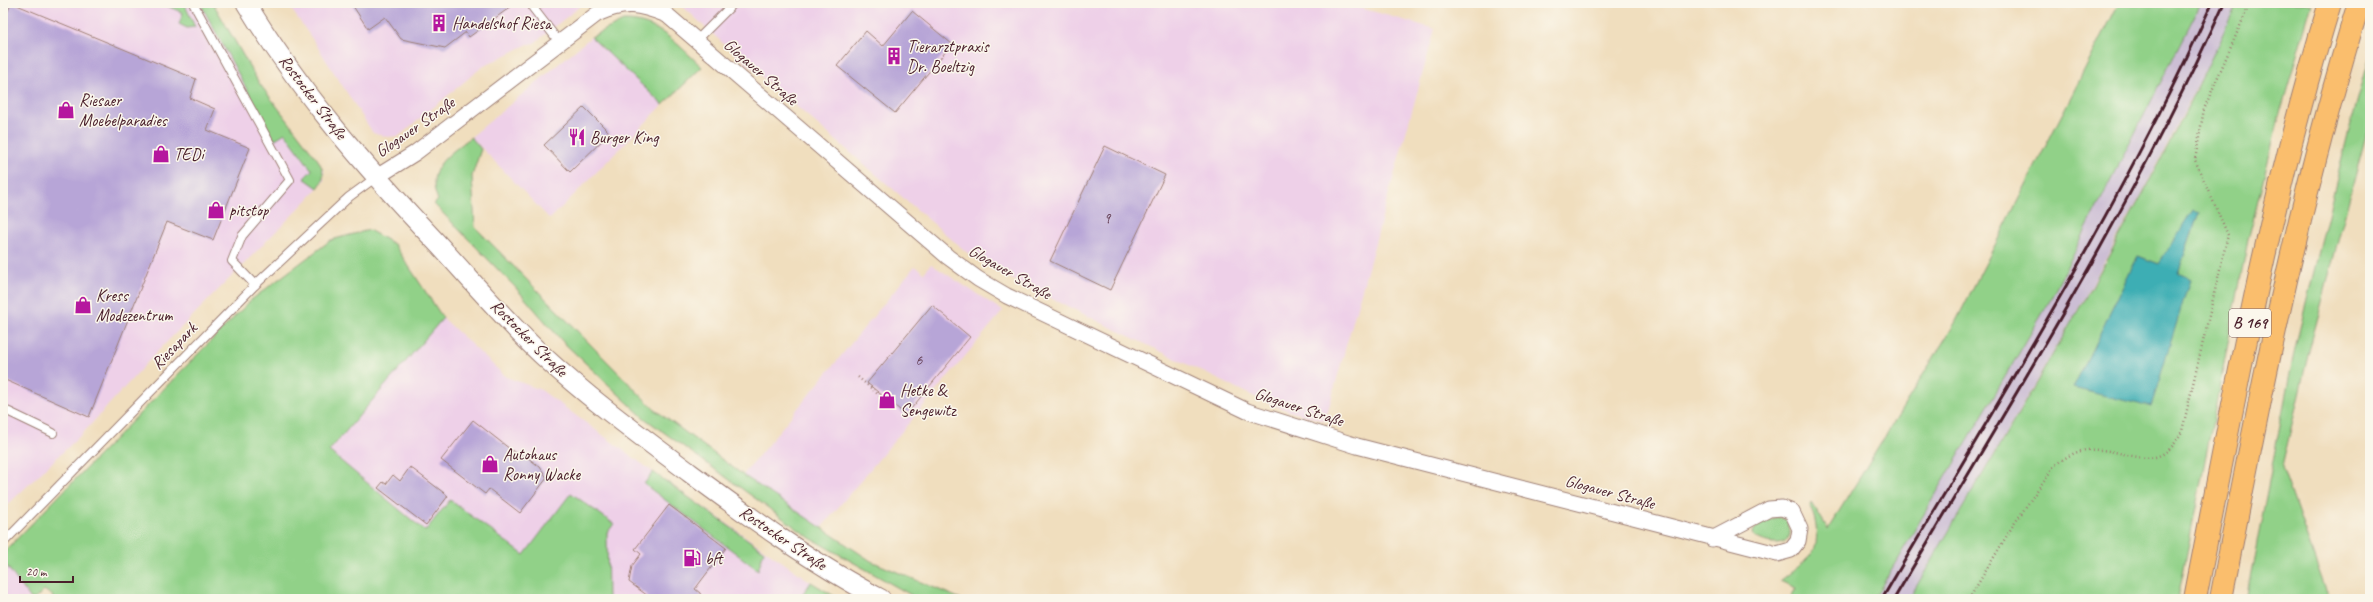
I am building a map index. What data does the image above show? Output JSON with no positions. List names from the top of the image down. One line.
{"streets":{"highway":["B 169"],"street":["Glogauer Straße","Rostocker Straße"],"lane":["Riesapark"]},"crossings":[["Glogauer Straße","Rostocker Straße"],["Glogauer Straße","Riesapark"],["Rostocker Straße","Riesapark"]],"places":{"building":["Handelshof Riesa","Tierarztpraxis Dr. Boeltzig"],"shop":["Riesaer Moebelparadies","TEDi","pitstop","Kress Modezentrum","Hetke & Sengewitz","Autohaus Ronny Wacke"],"restaurant":["Burger King"],"fuel station":["bft"]},"house_numbers":["9","6"],"scale_bar":"20 m"}
